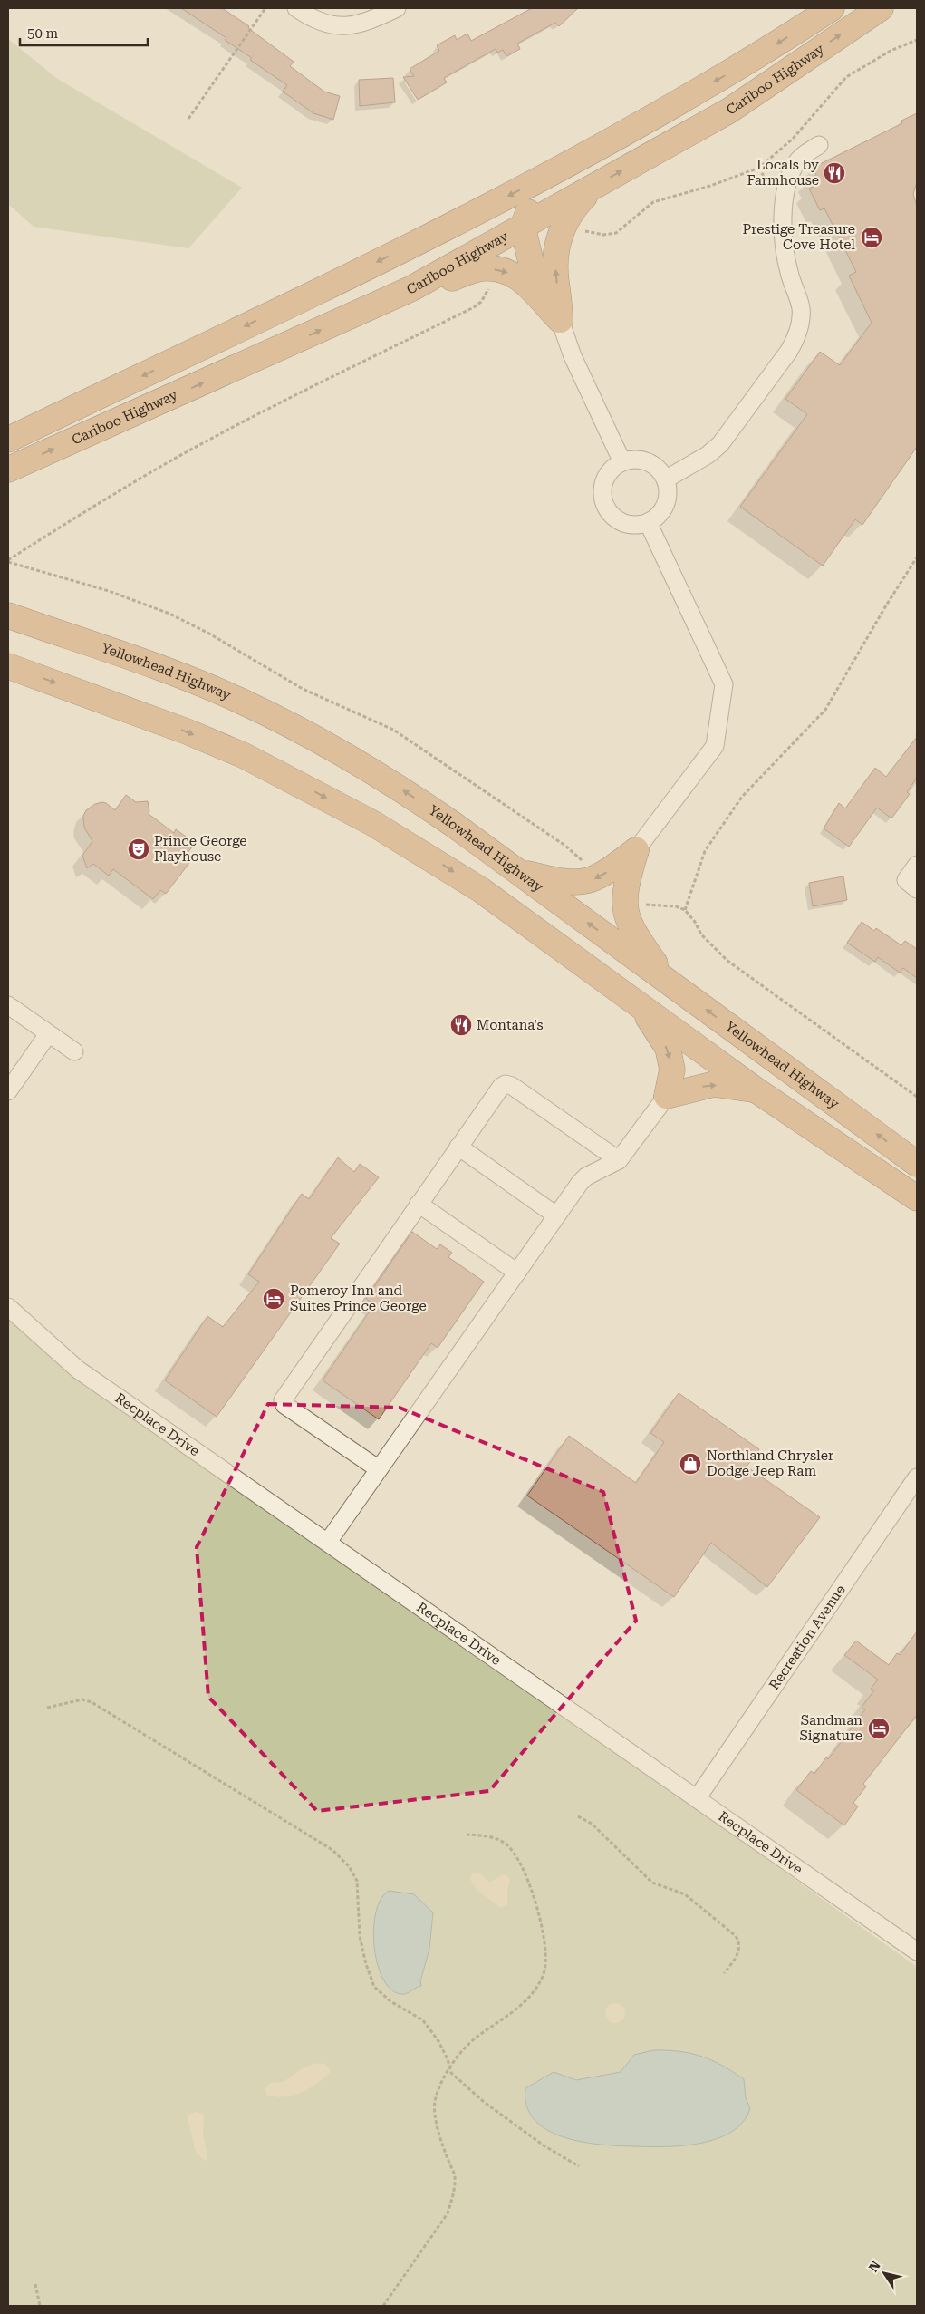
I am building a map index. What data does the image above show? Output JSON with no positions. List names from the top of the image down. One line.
{"streets":{"highway":["Cariboo Highway","Yellowhead Highway"],"street":["Recplace Drive","Recreation Avenue"]},"crossings":[["Recplace Drive","Recreation Avenue"]],"places":{"restaurant":["Locals by Farmhouse","Montana's"],"hotel":["Prestige Treasure Cove Hotel","Pomeroy Inn and Suites Prince George","Sandman Signature"],"theatre":["Prince George Playhouse"],"shop":["Northland Chrysler Dodge Jeep Ram"]},"scale_bar":"50 m","north":"top left"}
